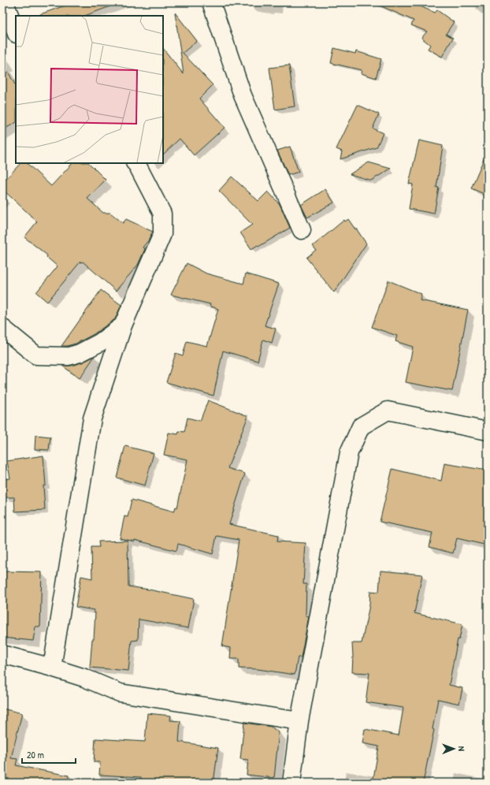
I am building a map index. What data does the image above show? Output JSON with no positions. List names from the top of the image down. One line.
{"scale_bar":"20 m","north":"right"}
